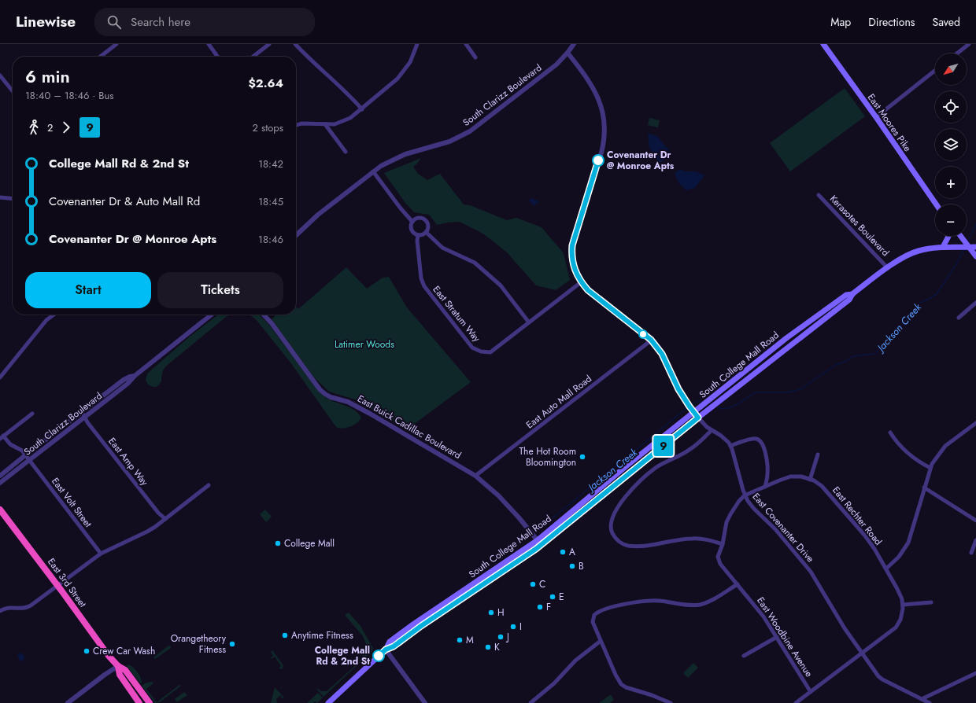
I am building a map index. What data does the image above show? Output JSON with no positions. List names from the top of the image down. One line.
{"streets":{"highway":["East 3rd Street"],"main road":["East Moores Pike","South College Mall Road"],"street":["South Clarizz Boulevard","Kerasotes Boulevard","East Stratum Way","East Auto Mall Road","East Buick Cadillac Boulevard","East Amp Way","East Volt Street","East Rechter Road","East Covenanter Drive","East Woodbine Avenue"]},"crossings":[["South Clarizz Boulevard","East Amp Way"],["South Clarizz Boulevard","East Volt Street"],["South Clarizz Boulevard","East Covenanter Drive"],["Kerasotes Boulevard","South College Mall Road"],["East Stratum Way","East Covenanter Drive"],["South College Mall Road","East Buick Cadillac Boulevard"],["South College Mall Road","East Covenanter Drive"],["East Auto Mall Road","East Buick Cadillac Boulevard"],["East Auto Mall Road","East Covenanter Drive"],["East Rechter Road","East Covenanter Drive"],["East Rechter Road","East Woodbine Avenue"],["East Covenanter Drive","East Woodbine Avenue"]],"water":["Jackson Creek"],"parks":["Latimer Woods"],"places":["Covenanter Dr @ Monroe Apts","The Hot Room Bloomington","College Mall","A","B","C","E","F","H","I","Anytime Fitness","J","M","Orangetheory Fitness","K","Crew Car Wash","College Mall Rd & 2nd St"],"lines":["bus line 9"],"north":"bottom left","page":{"header":"Linewise","search":"Search here","nav":["Map","Directions","Saved"],"on_map":"9","map_buttons":["+","−"],"heading":["6 min","18:40 – 18:46 · Bus","$2.64"],"legs":["2","9","2 stops"],"list":[{"name":"College Mall Rd & 2nd St","value":"18:42"},{"name":"Covenanter Dr & Auto Mall Rd","value":"18:45"},{"name":"Covenanter Dr @ Monroe Apts","value":"18:46"}],"buttons":["Start","Tickets"]}}
